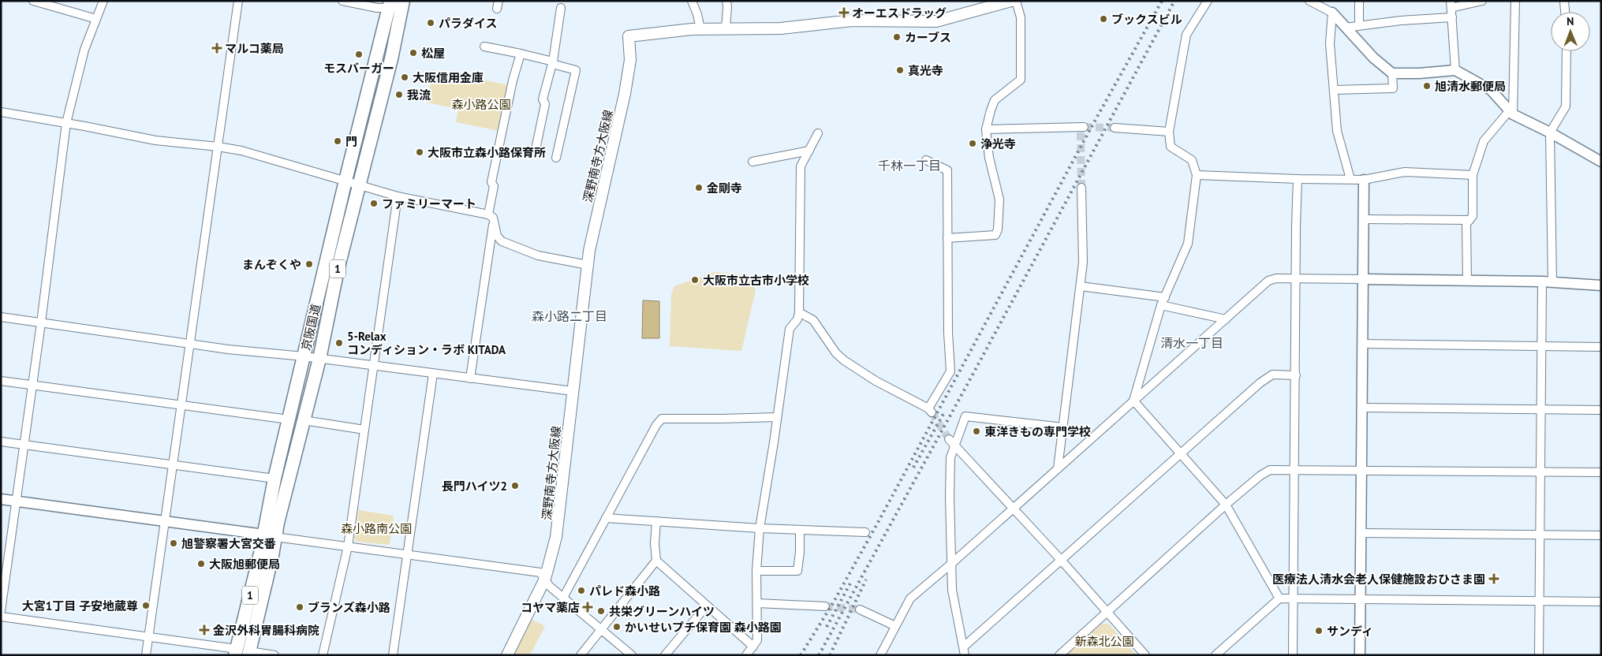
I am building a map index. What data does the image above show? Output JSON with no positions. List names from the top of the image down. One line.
{"streets":{"highway":["1","京阪国道"],"main road":["深野南寺方大阪線"]},"districts":["千林一丁目","森小路二丁目","清水一丁目"],"parks":["森小路公園","森小路南公園","新森北公園"],"places":{"health":["オーエスドラッグ","マルコ薬局","医療法人清水会老人保健施設おひさま園","コヤマ薬店","金沢外科胃腸科病院"],"other":["ブックスビル","パラダイス","カーブス","松屋","モスバーガー","真光寺","大阪信用金庫","旭清水郵便局","我流","門","浄光寺","大阪市立森小路保育所","金剛寺","ファミリーマート","まんぞくや","大阪市立古市小学校","5-Relax コンディション・ラボ KITADA","東洋きもの専門学校","長門ハイツ2","旭警察署大宮交番","大阪旭郵便局","パレド森小路","大宮1丁目 子安地蔵尊","ブランズ森小路","共栄グリーンハイツ","かいせいプチ保育園 森小路園","サンディ"]},"north":"top"}
